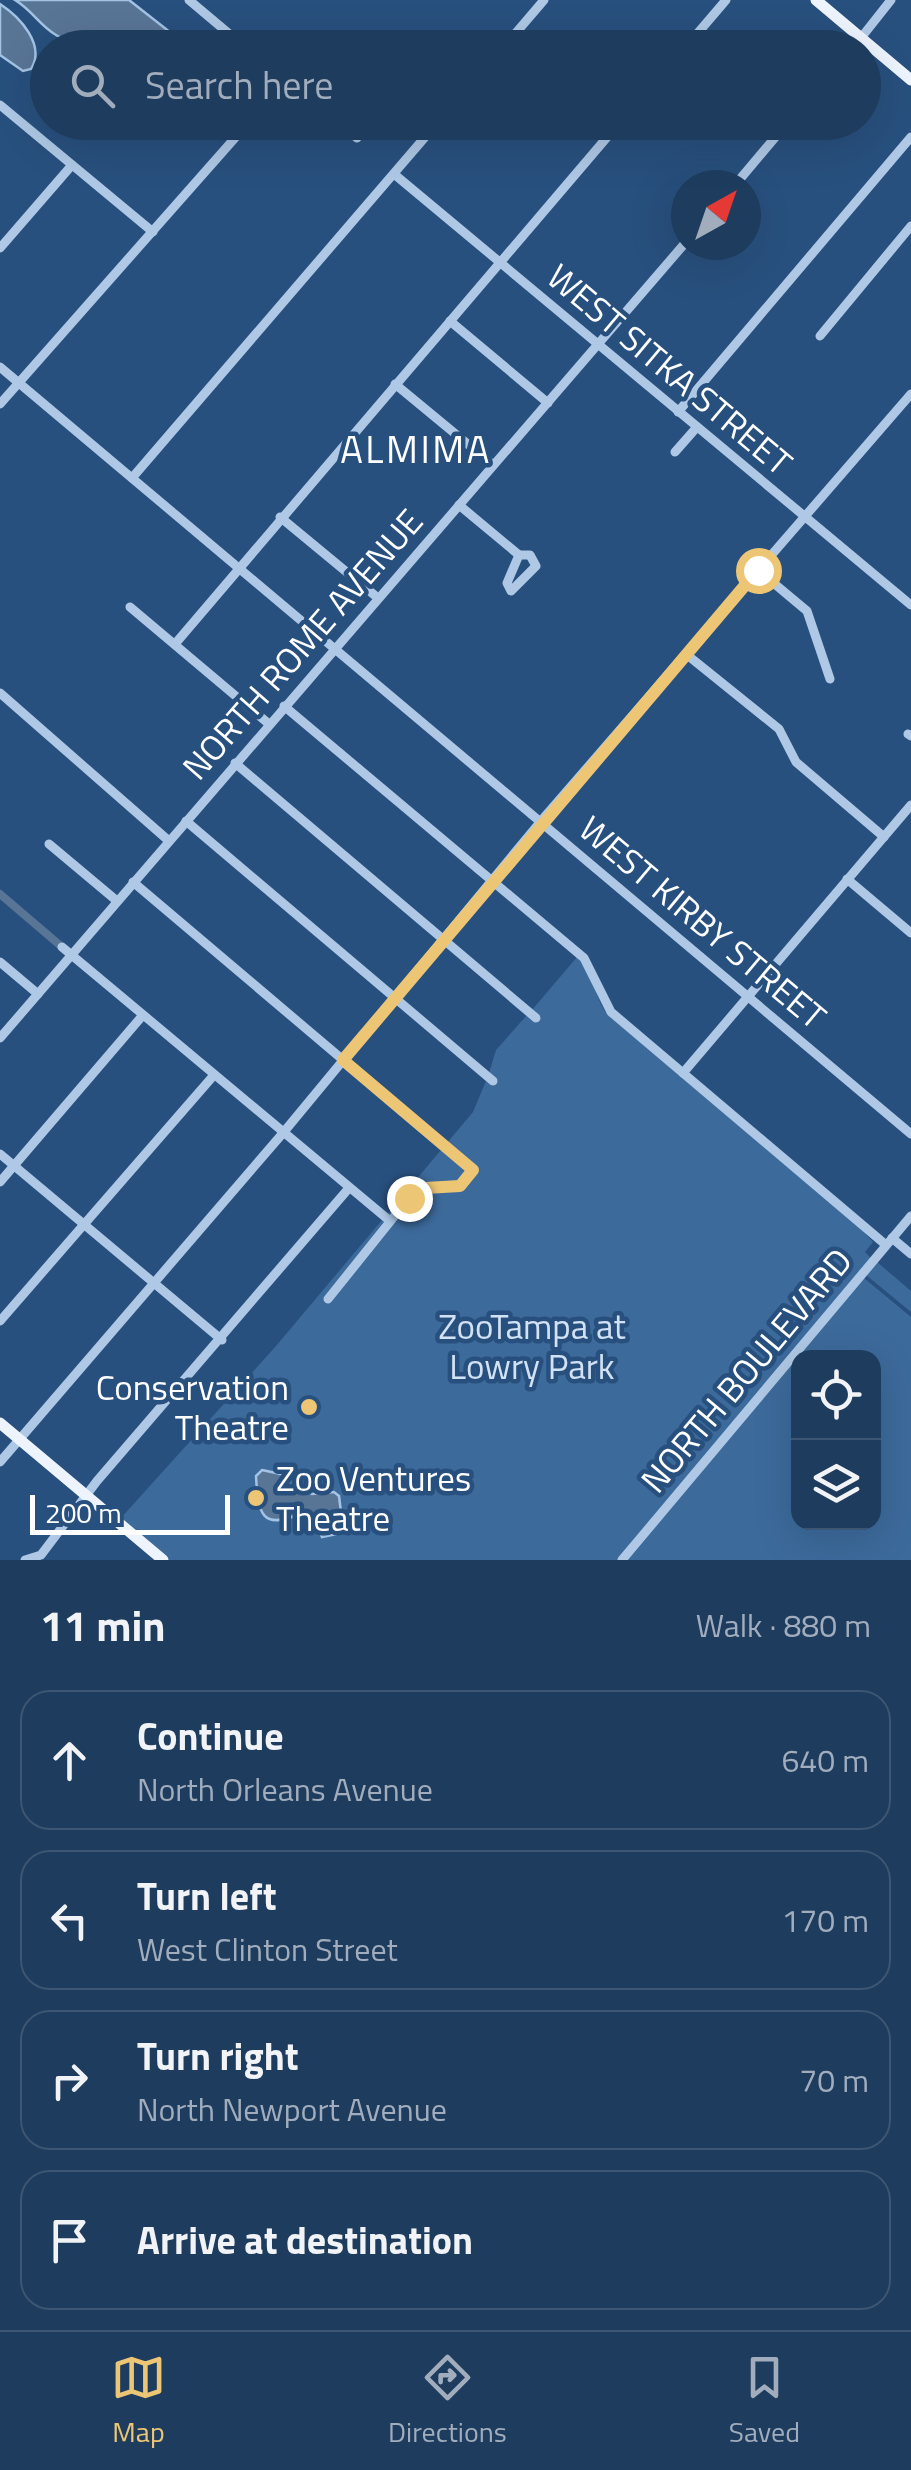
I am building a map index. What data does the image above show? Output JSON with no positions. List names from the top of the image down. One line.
{"streets":{"street":["WEST SITKA STREET","NORTH ROME AVENUE","WEST KIRBY STREET","NORTH BOULEVARD"]},"crossings":[["WEST SITKA STREET","NORTH ROME AVENUE"],["NORTH ROME AVENUE","WEST KIRBY STREET"]],"districts":["ALMIMA"],"parks":["ZooTampa at Lowry Park"],"places":["Conservation Theatre","Zoo Ventures Theatre"],"scale_bar":"200 m","north":"top right","page":{"search":"Search here","scale":"200 m","heading":["11 min","Walk · 880 m"],"list":[["Continue","North Orleans Avenue","640 m"],["Turn left","West Clinton Street","170 m"],["Turn right","North Newport Avenue","70 m"],"Arrive at destination"],"nav":["Map","Directions","Saved"]}}
